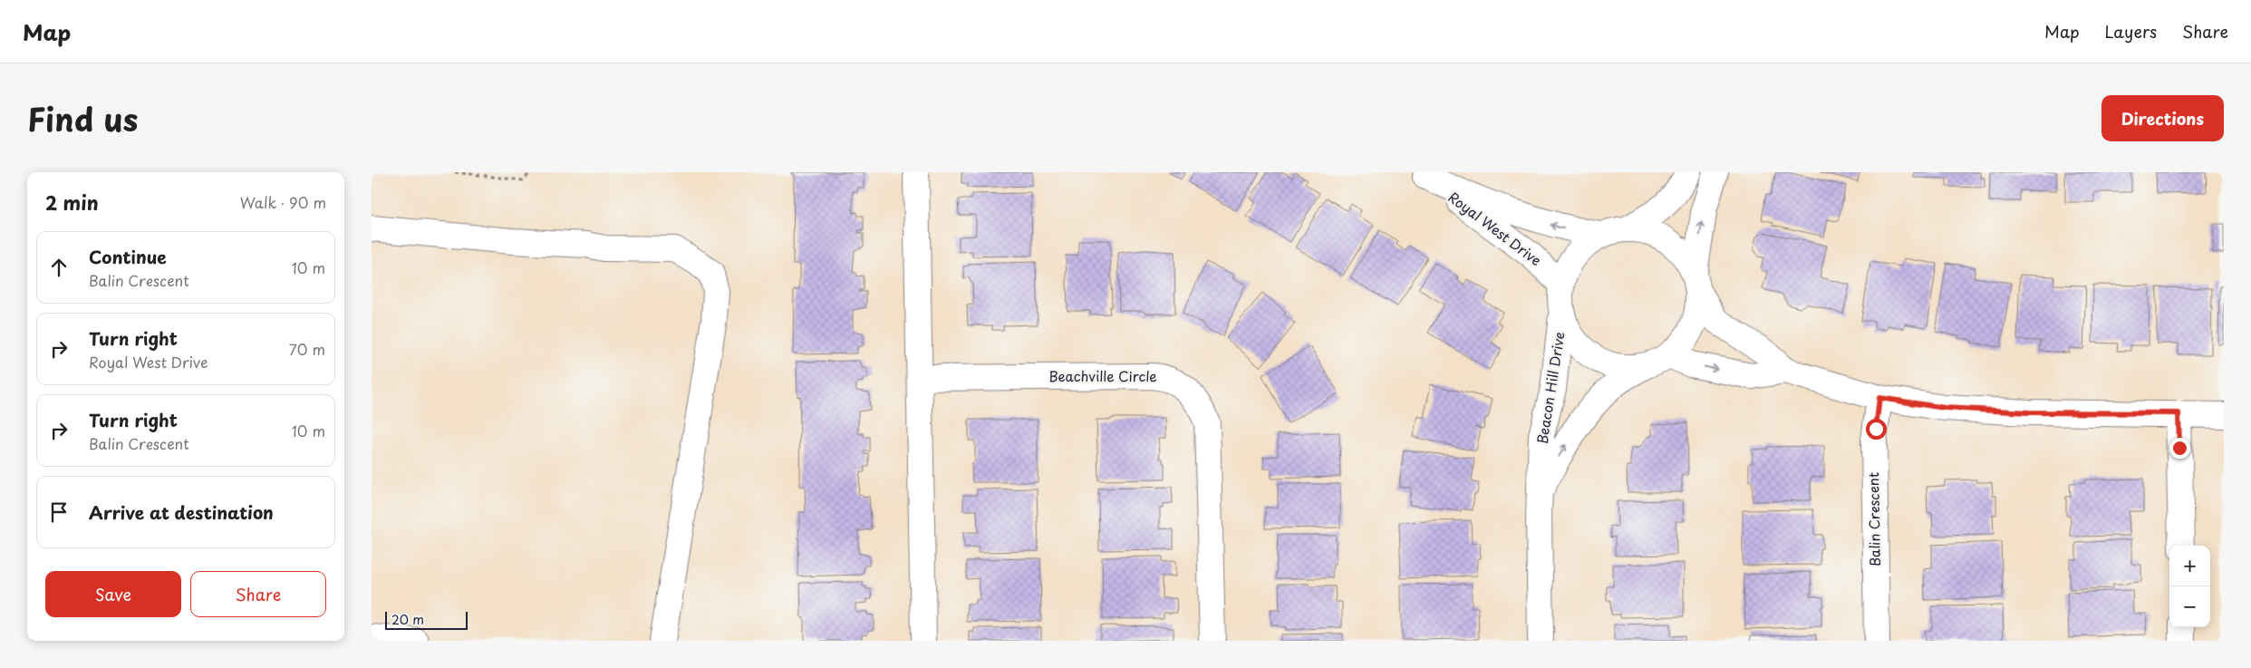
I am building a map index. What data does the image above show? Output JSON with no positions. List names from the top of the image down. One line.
{"streets":{"street":["Royal West Drive","Beachville Circle","Beacon Hill Drive","Balin Crescent"]},"crossings":[["Royal West Drive","Beacon Hill Drive"]],"scale_bar":"20 m","page":{"header":"Map","nav":["Map","Layers","Share"],"title":"Find us","buttons":["Directions",["Save","Share"]],"heading":["2 min","Walk · 90 m"],"list":[["Continue","Balin Crescent","10 m"],["Turn right","Royal West Drive","70 m"],["Turn right","Balin Crescent","10 m"],"Arrive at destination"],"map_buttons":["+","−"],"scale":"20 m"}}
